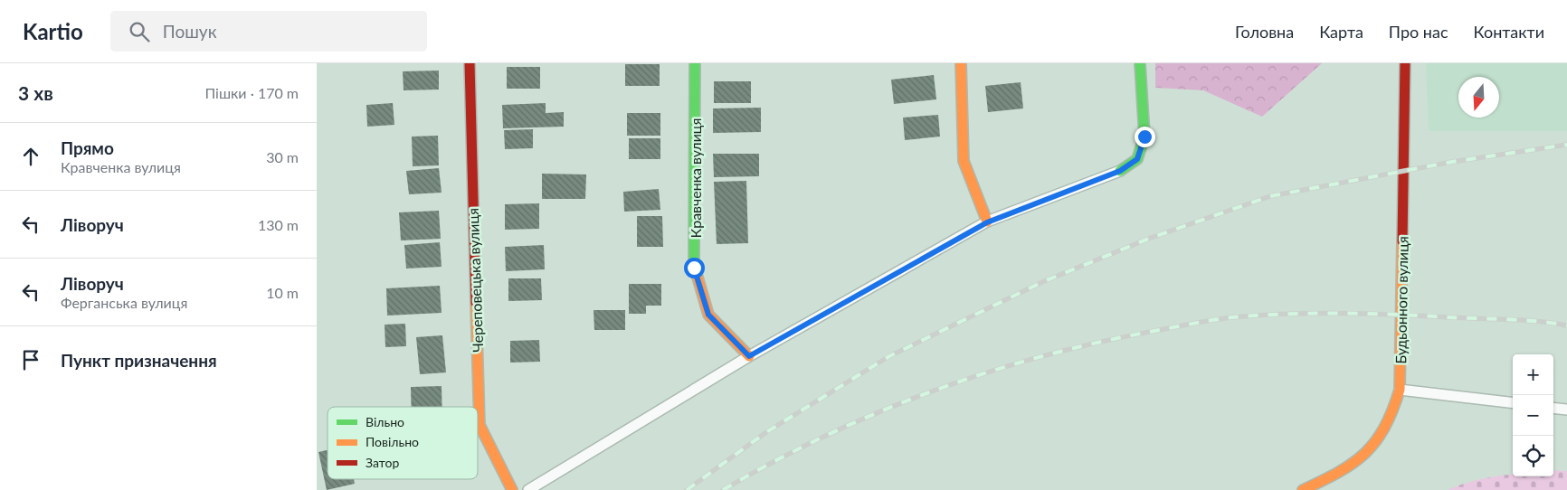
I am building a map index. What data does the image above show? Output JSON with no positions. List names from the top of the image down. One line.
{"streets":{"street":["Кравченка вулиця","Череповецька вулиця","Будьонного вулиця"]},"legend":["Вільно","Повільно","Затор"],"north":"bottom","page":{"header":"Kartio","search":"Пошук","nav":["Головна","Карта","Про нас","Контакти"],"heading":["3 хв","Пішки · 170 m"],"list":[["Прямо","Кравченка вулиця","30 m"],["Ліворуч","130 m"],["Ліворуч","Ферганська вулиця","10 m"],"Пункт призначення"],"map_buttons":["+","−"]}}
